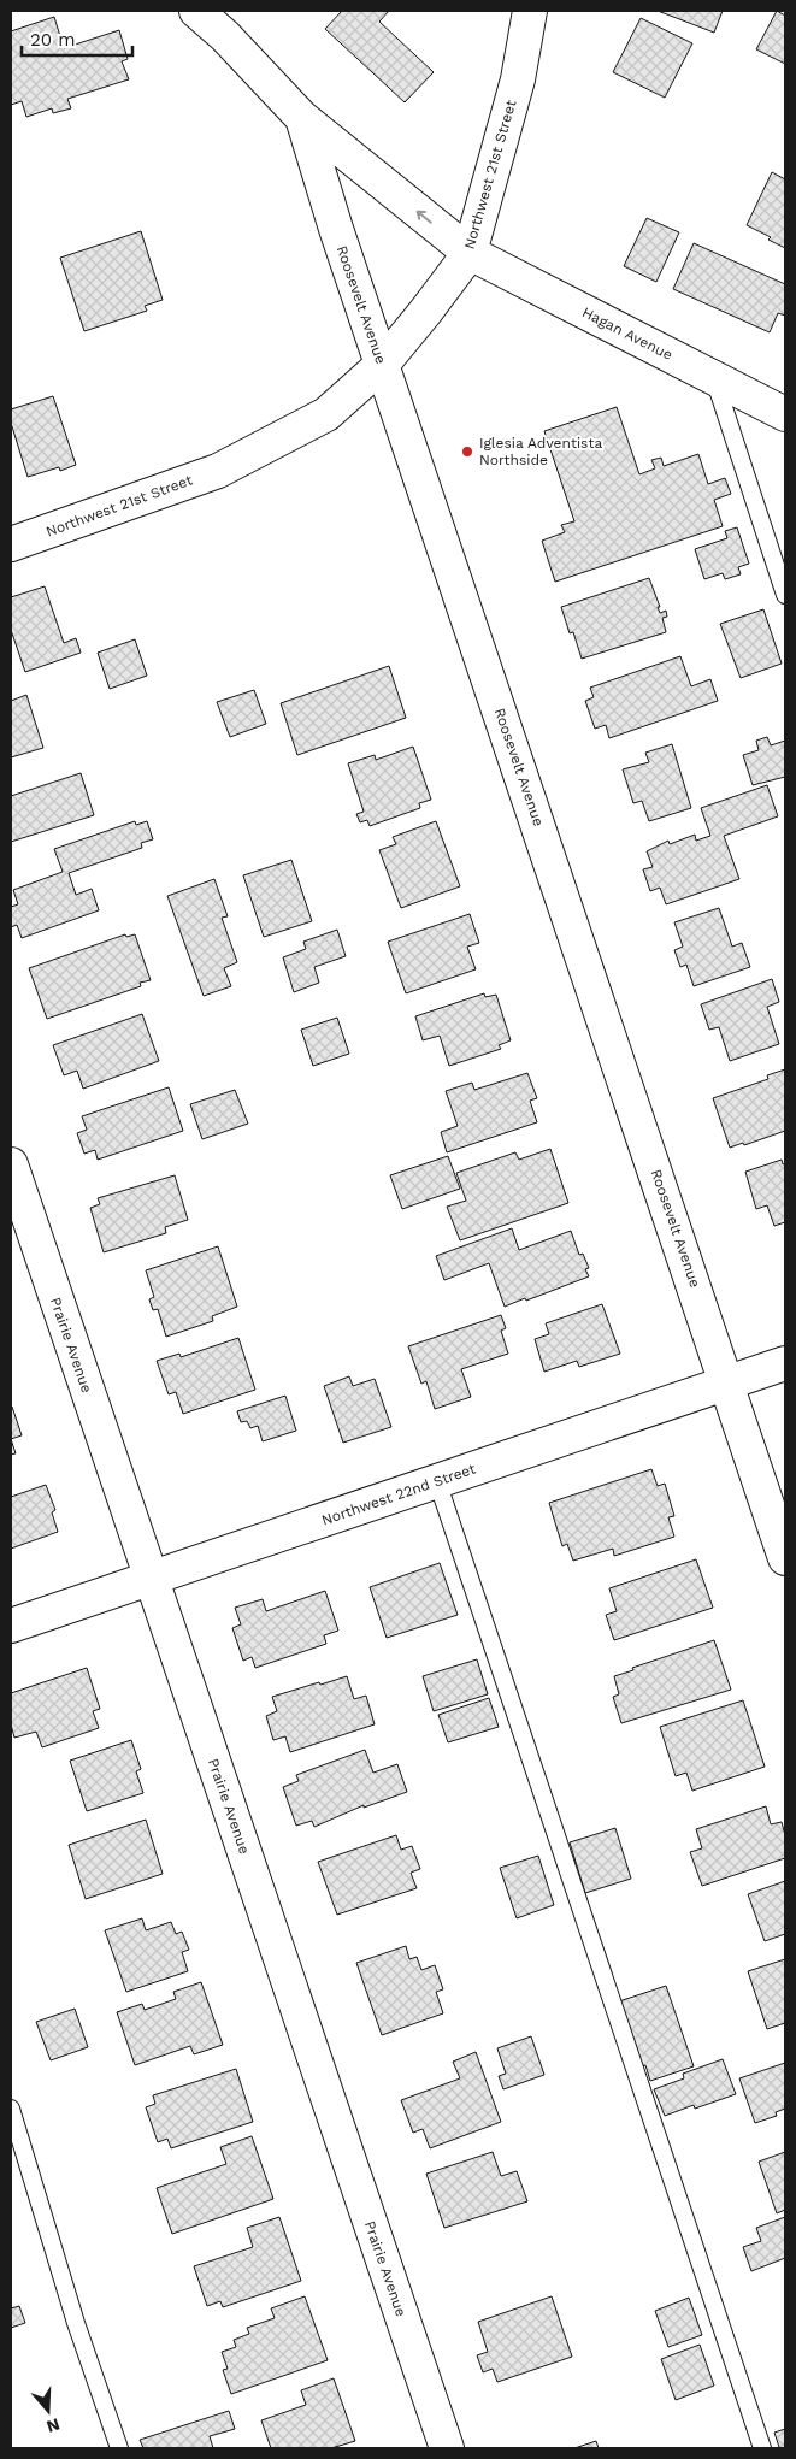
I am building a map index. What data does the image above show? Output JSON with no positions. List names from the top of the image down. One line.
{"streets":{"street":["Northwest 21st Street","Roosevelt Avenue","Hagan Avenue","Prairie Avenue","Northwest 22nd Street"]},"crossings":[["Northwest 21st Street","Roosevelt Avenue"],["Northwest 21st Street","Hagan Avenue"],["Roosevelt Avenue","Hagan Avenue"],["Roosevelt Avenue","Northwest 22nd Street"],["Prairie Avenue","Northwest 22nd Street"]],"one_way":["Hagan Avenue"],"places":["Iglesia Adventista Northside"],"scale_bar":"20 m","north":"bottom"}
